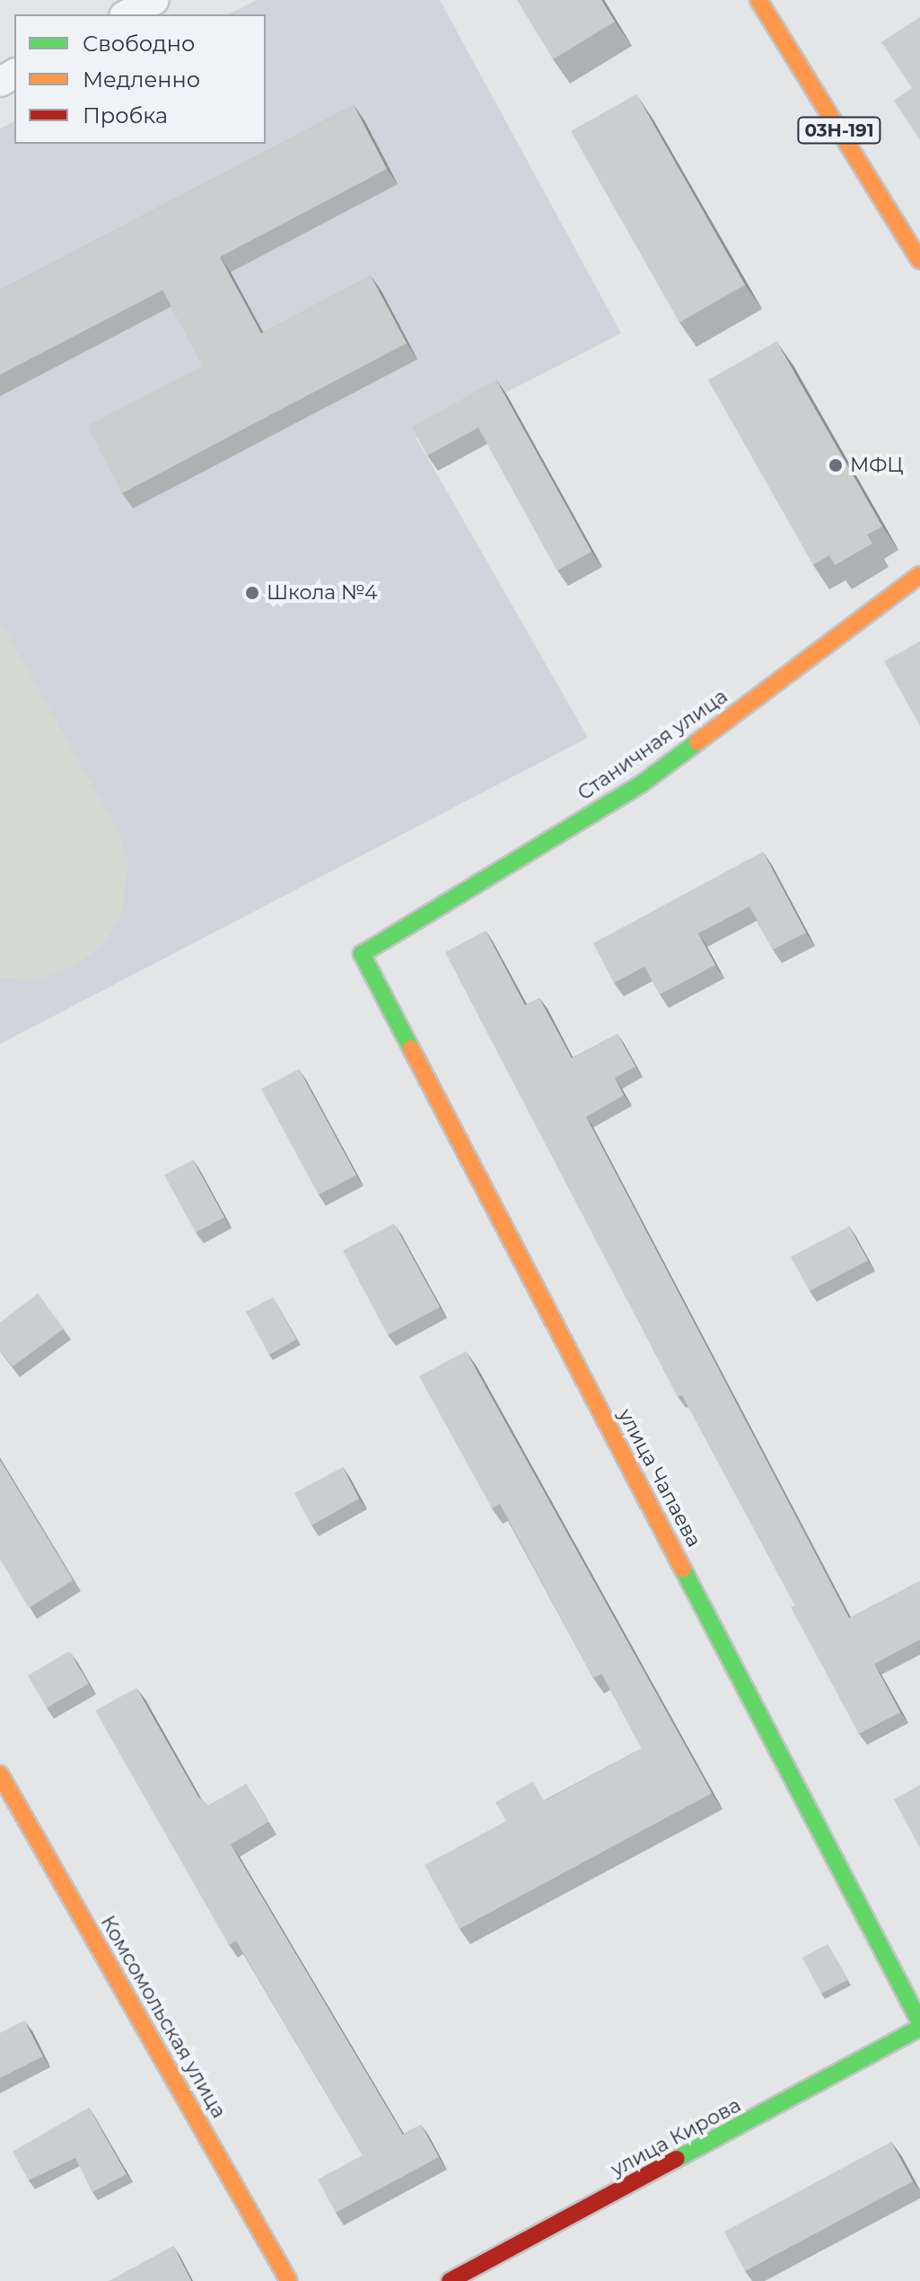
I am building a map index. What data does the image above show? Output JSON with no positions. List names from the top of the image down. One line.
{"streets":{"street":["03Н-191","Станичная улица","улица Чапаева","Комсомольская улица","улица Кирова"]},"crossings":[["Станичная улица","улица Чапаева"]],"places":["МФЦ","Школа №4"],"legend":["Свободно","Медленно","Пробка"]}
